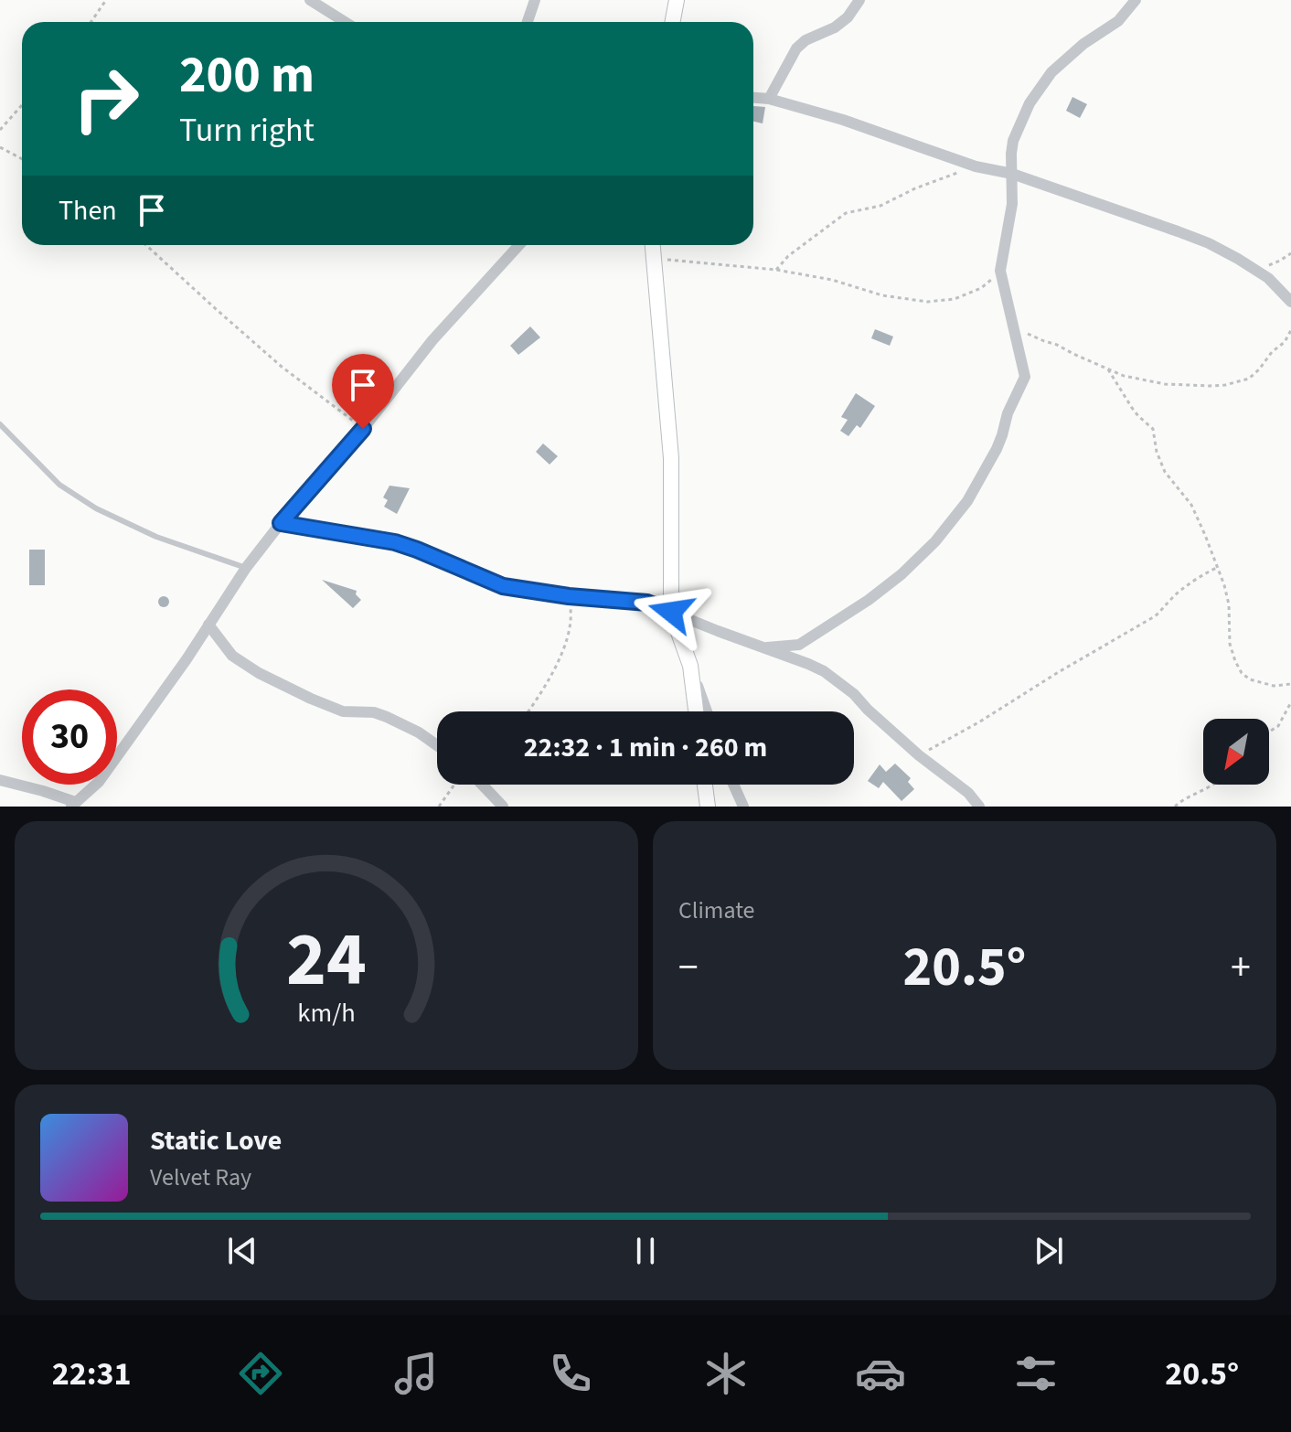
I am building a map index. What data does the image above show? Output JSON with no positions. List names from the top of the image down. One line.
{"north":"bottom left","page":{"turn":["200 m","Turn right"],"then":"Then","limit":"30","trip":"22:32 · 1 min · 260 m","tile":"Climate","heat":["−","20.5°","+"],"song":["Static Love","Velvet Ray"],"tabs":["22:31","20.5°"],"gauge":["24","km/h"]}}
